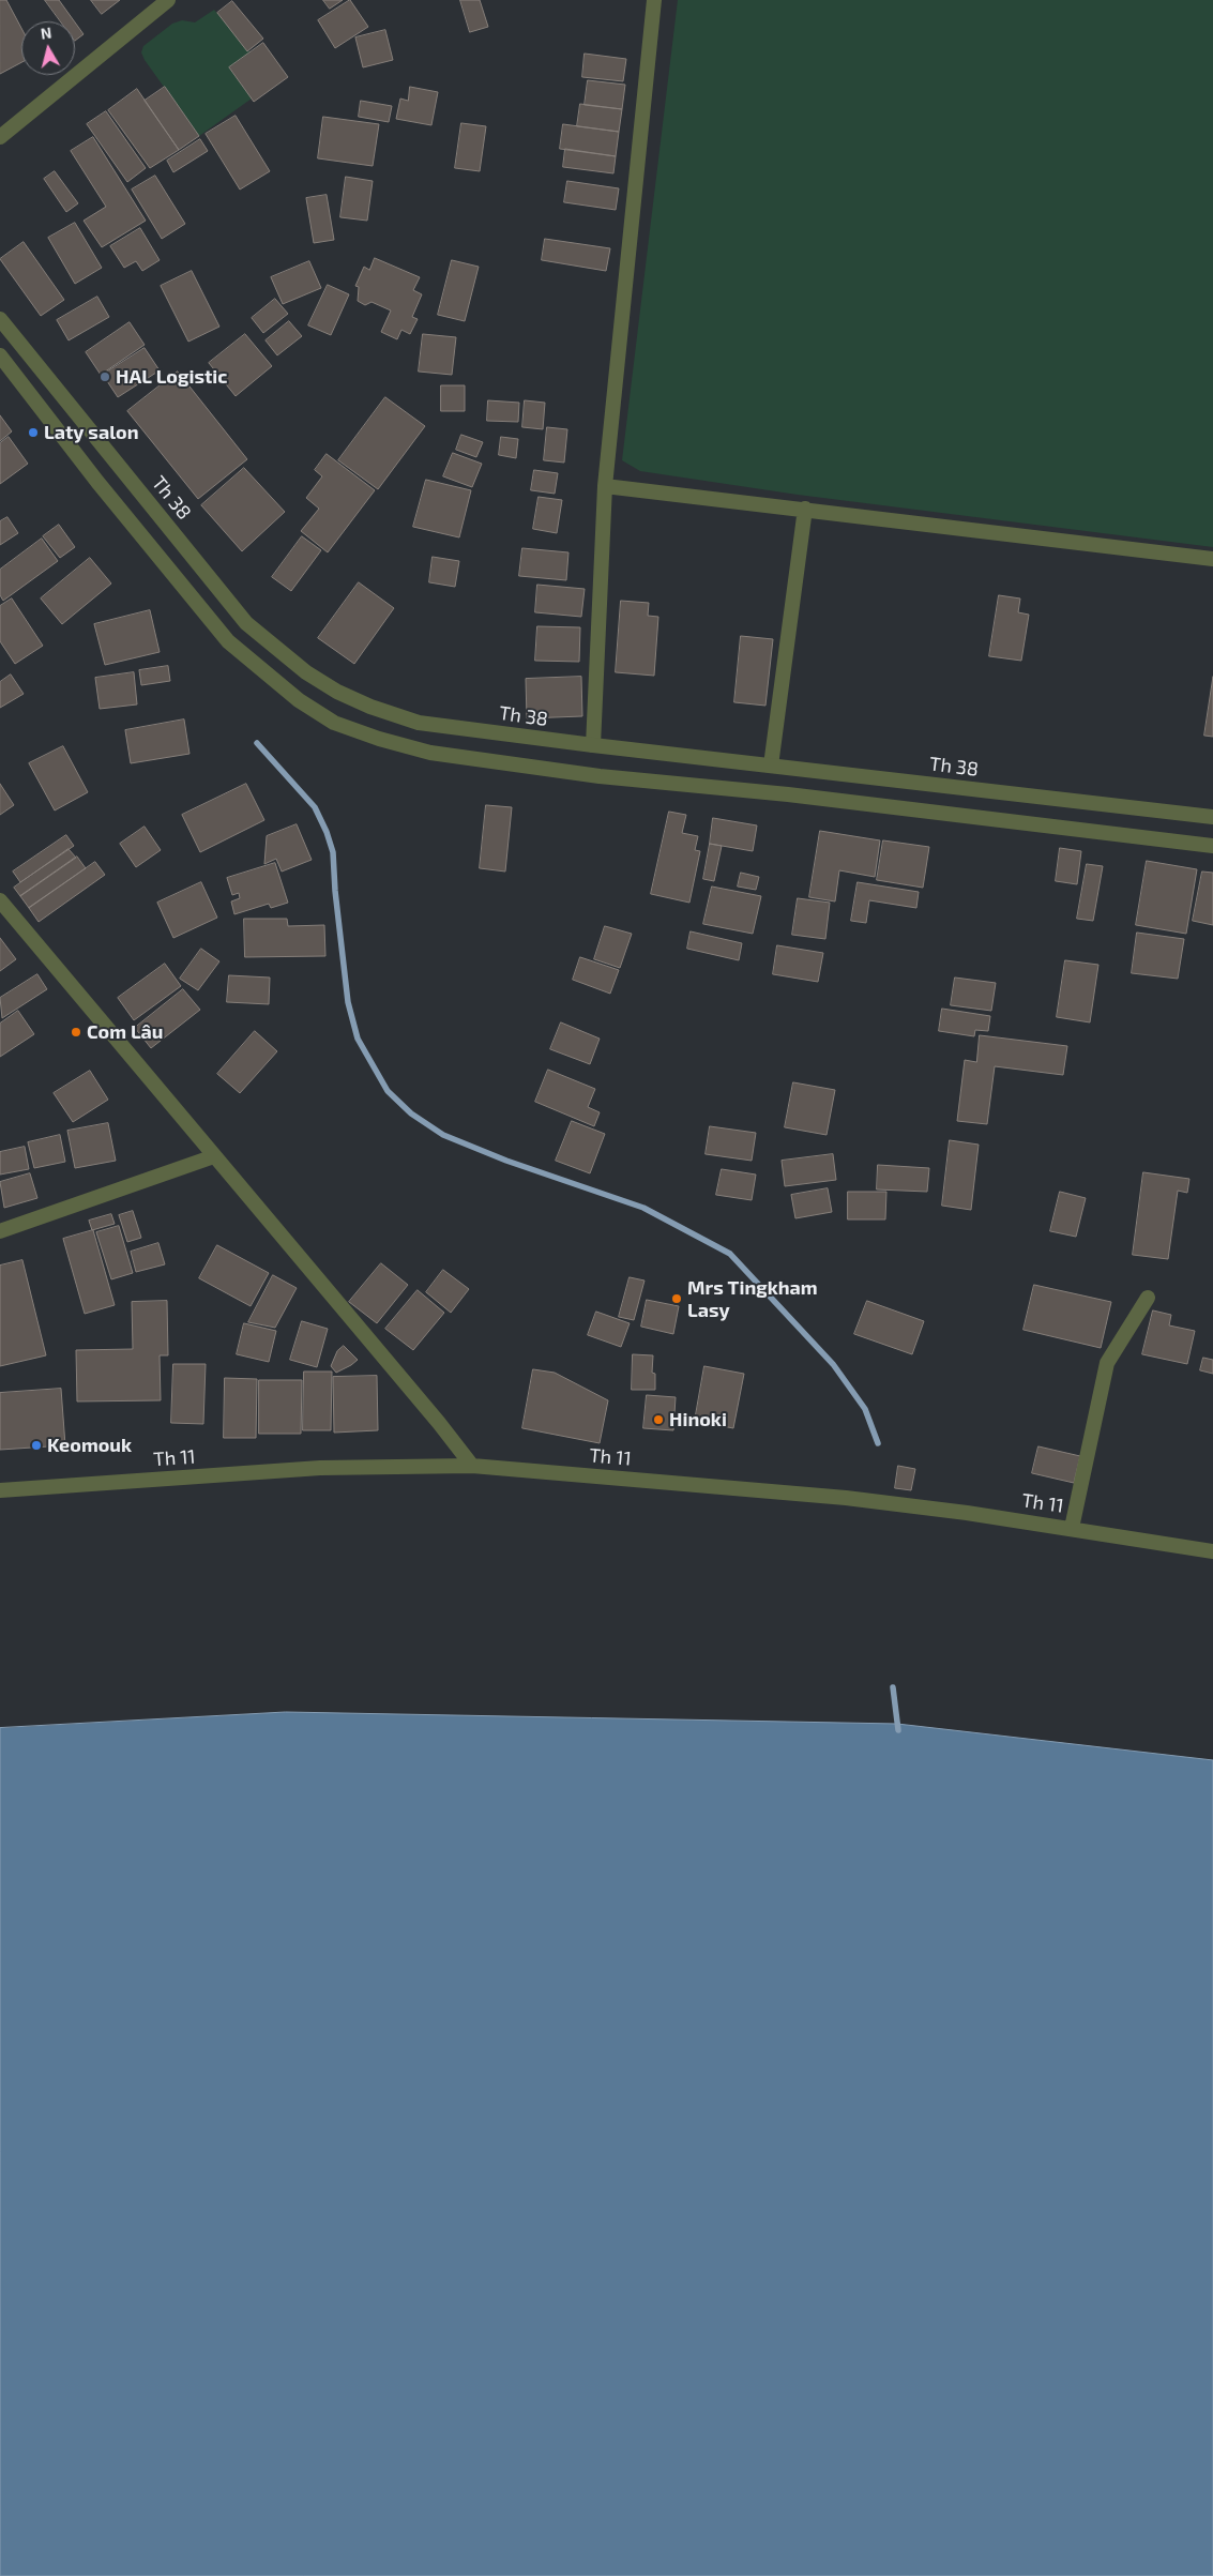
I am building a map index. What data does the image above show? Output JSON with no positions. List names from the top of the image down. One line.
{"streets":{"street":["Th 38","Th 11"]},"places":["HAL Logistic","Laty salon","Com Lâu","Mrs Tingkham Lasy","Hinoki","Keomouk"],"north":"top"}
